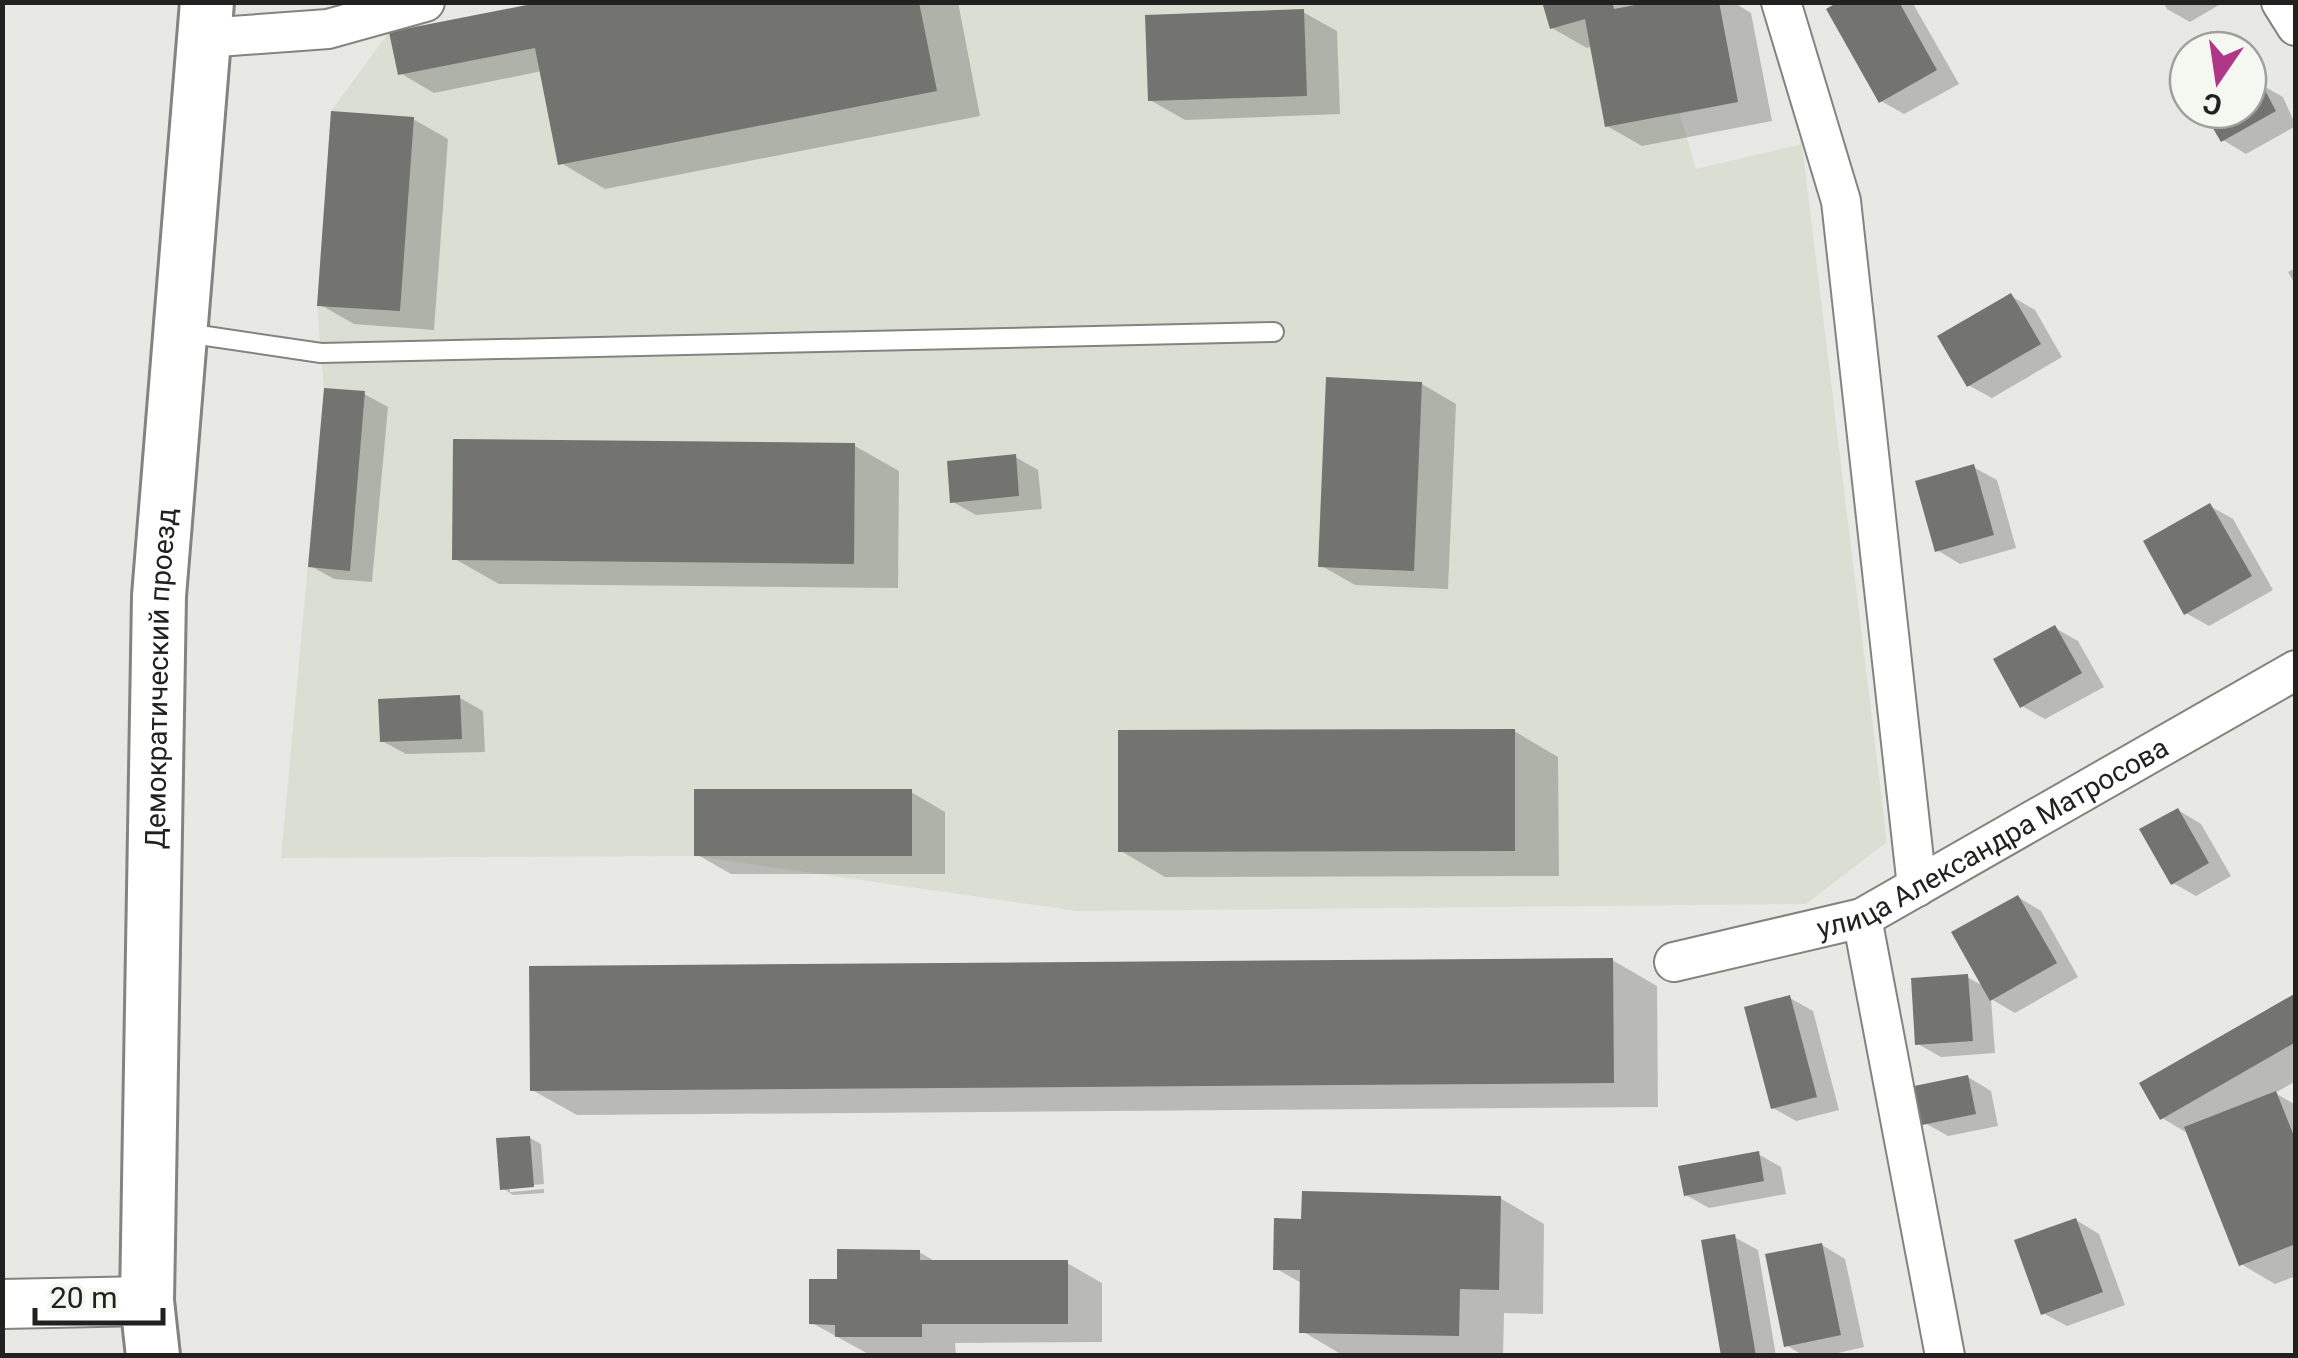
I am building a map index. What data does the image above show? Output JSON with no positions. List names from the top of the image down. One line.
{"streets":{"main road":["Демократический проезд"],"street":["улица Александра Матросова"]},"scale_bar":"20 m","north":"bottom"}
